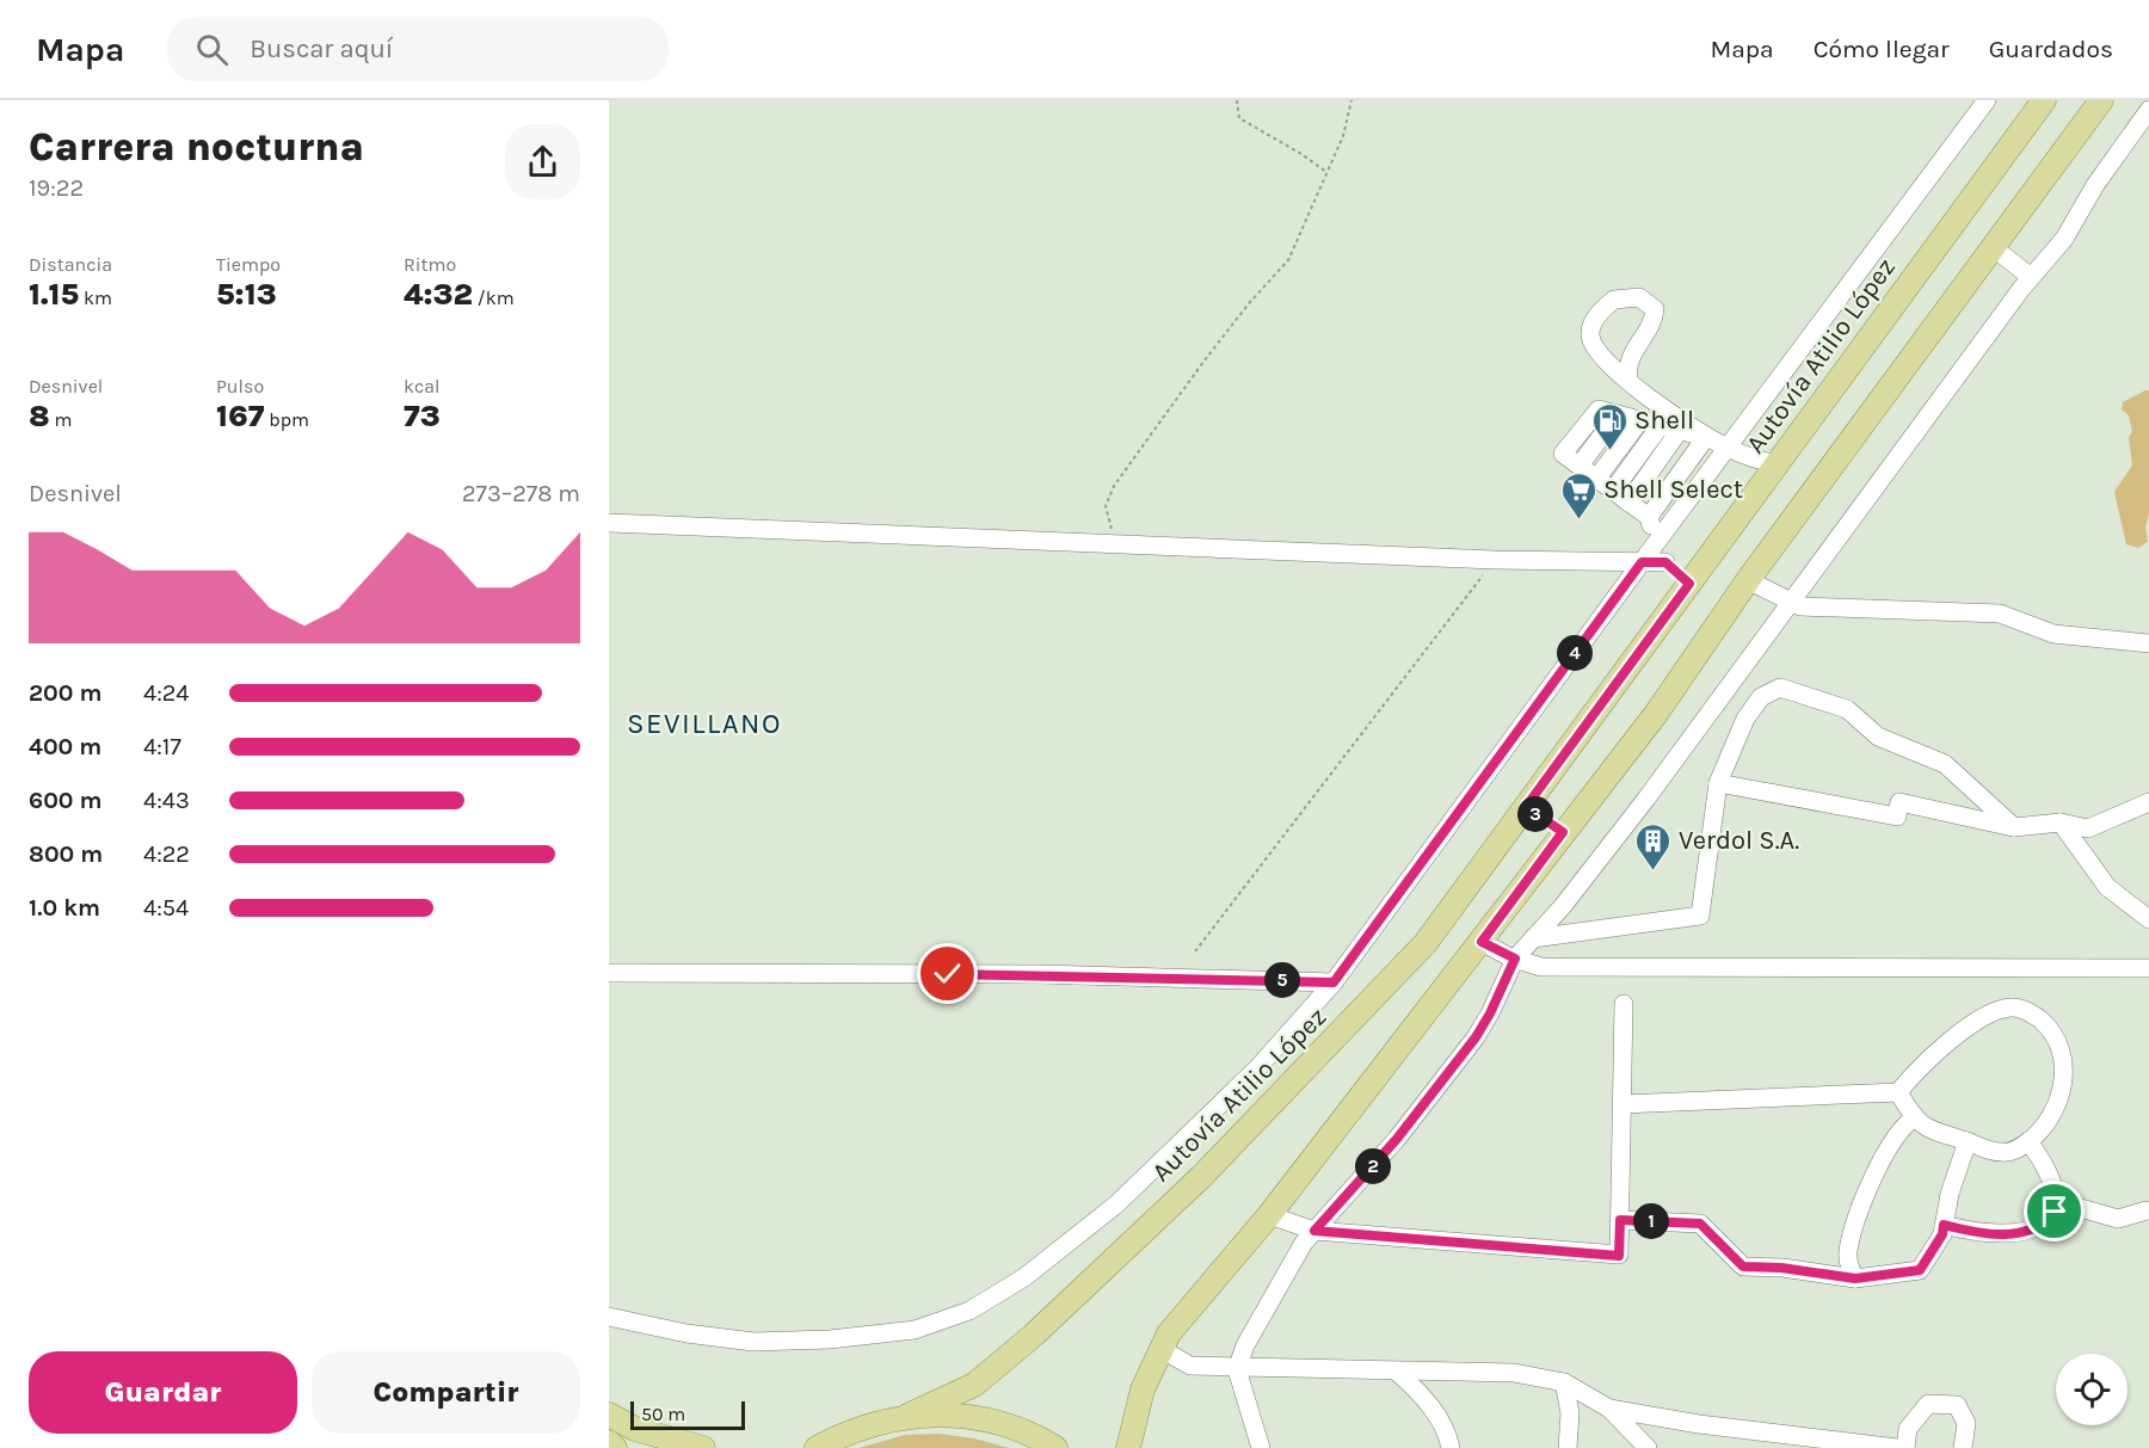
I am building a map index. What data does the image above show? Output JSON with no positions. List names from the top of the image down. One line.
{"streets":{"main road":["Autovía Atilio López"]},"districts":["SEVILLANO"],"places":{"fuel station":["Shell"],"supermarket":["Shell Select"],"building":["Verdol S.A."]},"scale_bar":"50 m","page":{"header":"Mapa","search":"Buscar aquí","nav":["Mapa","Cómo llegar","Guardados"],"heading":["Carrera nocturna","19:22"],"stats":[["Distancia","1.15 km"],["Tiempo","5:13"],["Ritmo","4:32 /km"],["Desnivel","8 m"],["Pulso","167 bpm"],["kcal","73"]],"chart":["Desnivel","273–278 m"],"pins":["4","3","5","2","1"],"list":[{"name":"200 m","note":"4:24"},{"name":"400 m","note":"4:17"},{"name":"600 m","note":"4:43"},{"name":"800 m","note":"4:22"},{"name":"1.0 km","note":"4:54"}],"buttons":["Guardar","Compartir"],"scale":"50 m"}}
